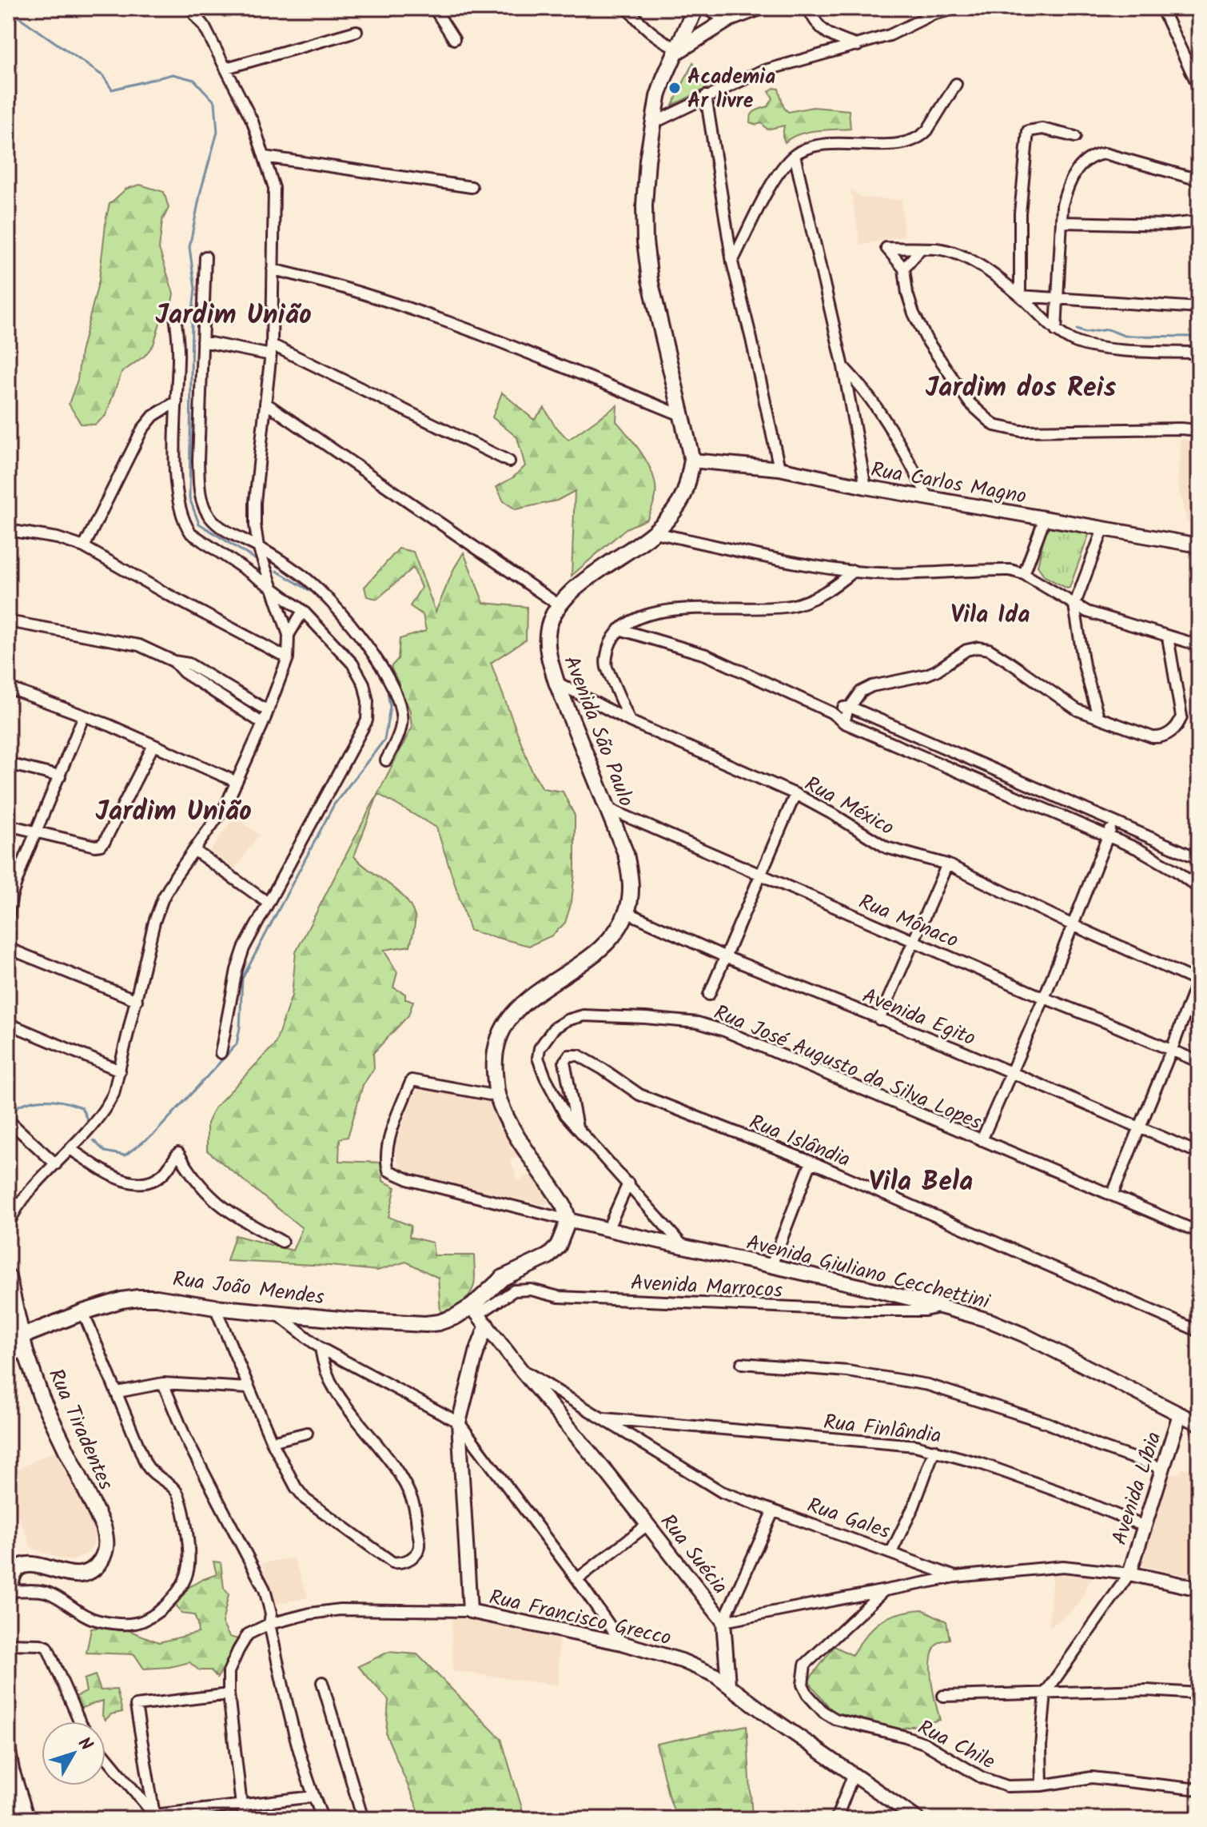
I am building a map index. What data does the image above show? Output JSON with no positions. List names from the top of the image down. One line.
{"streets":{"main road":["Avenida São Paulo","Rua João Mendes","Rua Tiradentes"],"street":["Rua Carlos Magno","Rua México","Rua Mônaco","Avenida Egito","Rua José Augusto da Silva Lopes","Rua Islândia","Avenida Giuliano Cecchettini","Avenida Marrocos","Rua Finlândia","Avenida Líbia","Rua Gales","Rua Suécia","Rua Francisco Grecco","Rua Chile"]},"crossings":[["Avenida São Paulo","Rua México"],["Avenida São Paulo","Rua Mônaco"],["Avenida São Paulo","Avenida Egito"],["Avenida São Paulo","Avenida Giuliano Cecchettini"],["Rua José Augusto da Silva Lopes","Rua Islândia"],["Rua José Augusto da Silva Lopes","Avenida Giuliano Cecchettini"],["Avenida Giuliano Cecchettini","Avenida Marrocos"],["Avenida Giuliano Cecchettini","Avenida Líbia"],["Avenida Marrocos","Rua João Mendes"],["Avenida Marrocos","Rua Suécia"],["Rua João Mendes","Rua Tiradentes"],["Rua João Mendes","Rua Suécia"],["Rua Finlândia","Avenida Líbia"],["Rua Finlândia","Rua Gales"],["Avenida Líbia","Rua Gales"],["Rua Gales","Rua Suécia"],["Rua Suécia","Rua Chile"]],"districts":["Jardim União","Jardim dos Reis","Vila Ida","Jardim União","Vila Bela"],"places":["Academia Ar livre"],"north":"top right"}
